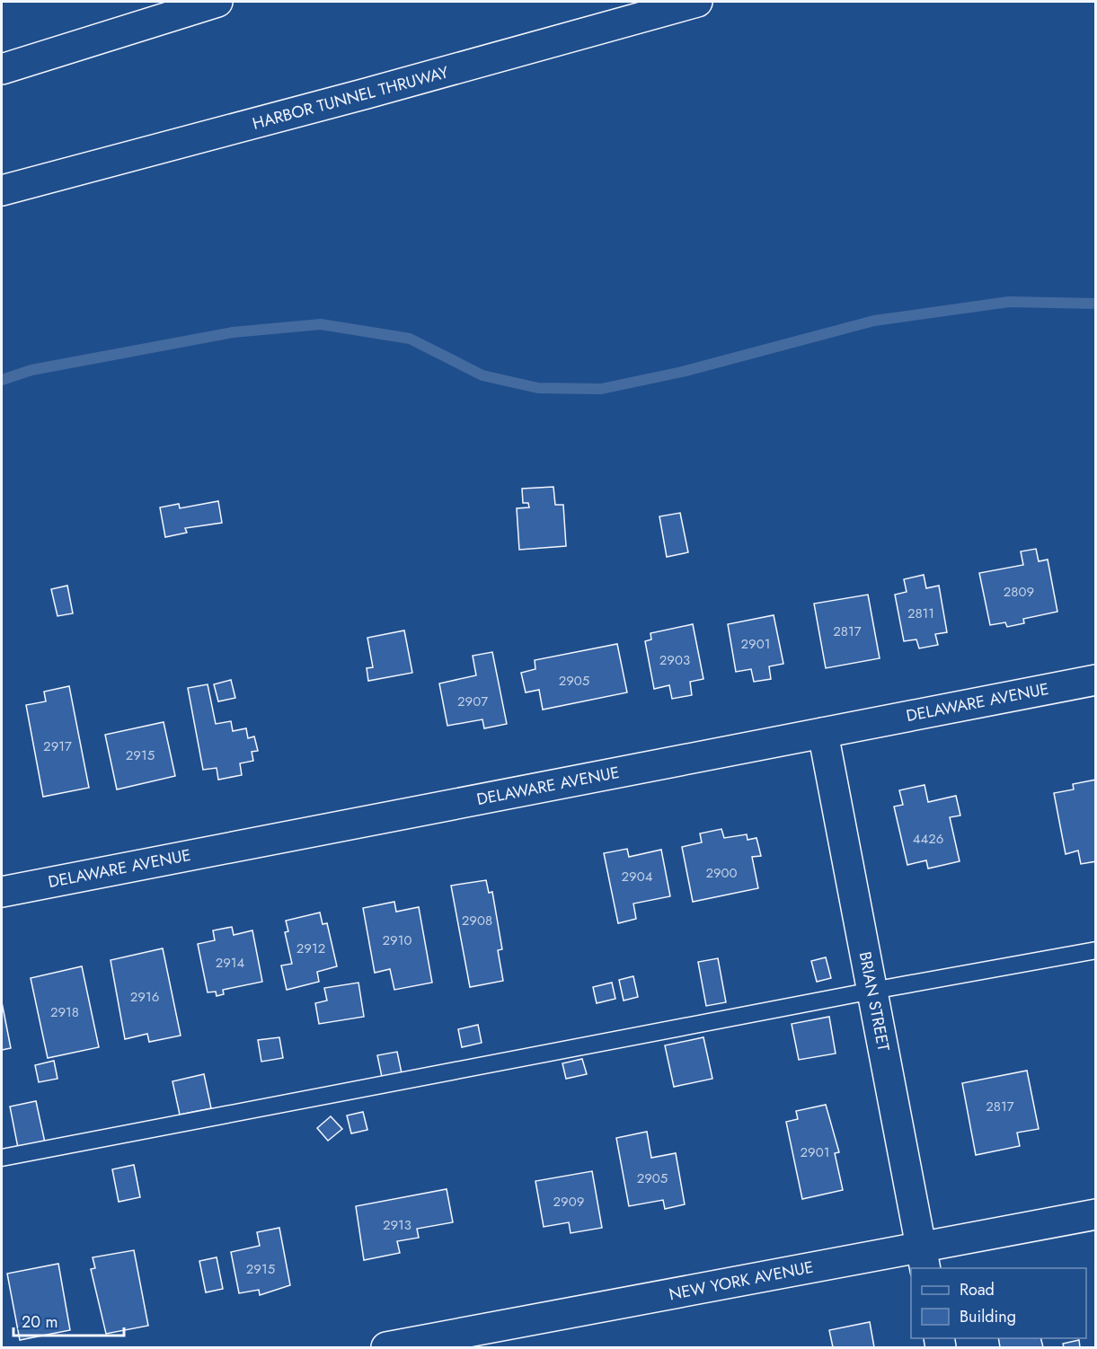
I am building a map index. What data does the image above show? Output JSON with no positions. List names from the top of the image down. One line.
{"streets":{"main road":["HARBOR TUNNEL THRUWAY","DELAWARE AVENUE","BRIAN STREET","NEW YORK AVENUE"]},"crossings":[["DELAWARE AVENUE","BRIAN STREET"],["BRIAN STREET","NEW YORK AVENUE"]],"house_numbers":["2809","2811","2817","2901","2903","2905","2907","2917","2915","4426","2900","2904","2908","2910","2912","2914","2916","2918","2817","2901","2905","2909","2913","2915"],"legend":["Road","Building"],"scale_bar":"20 m"}
